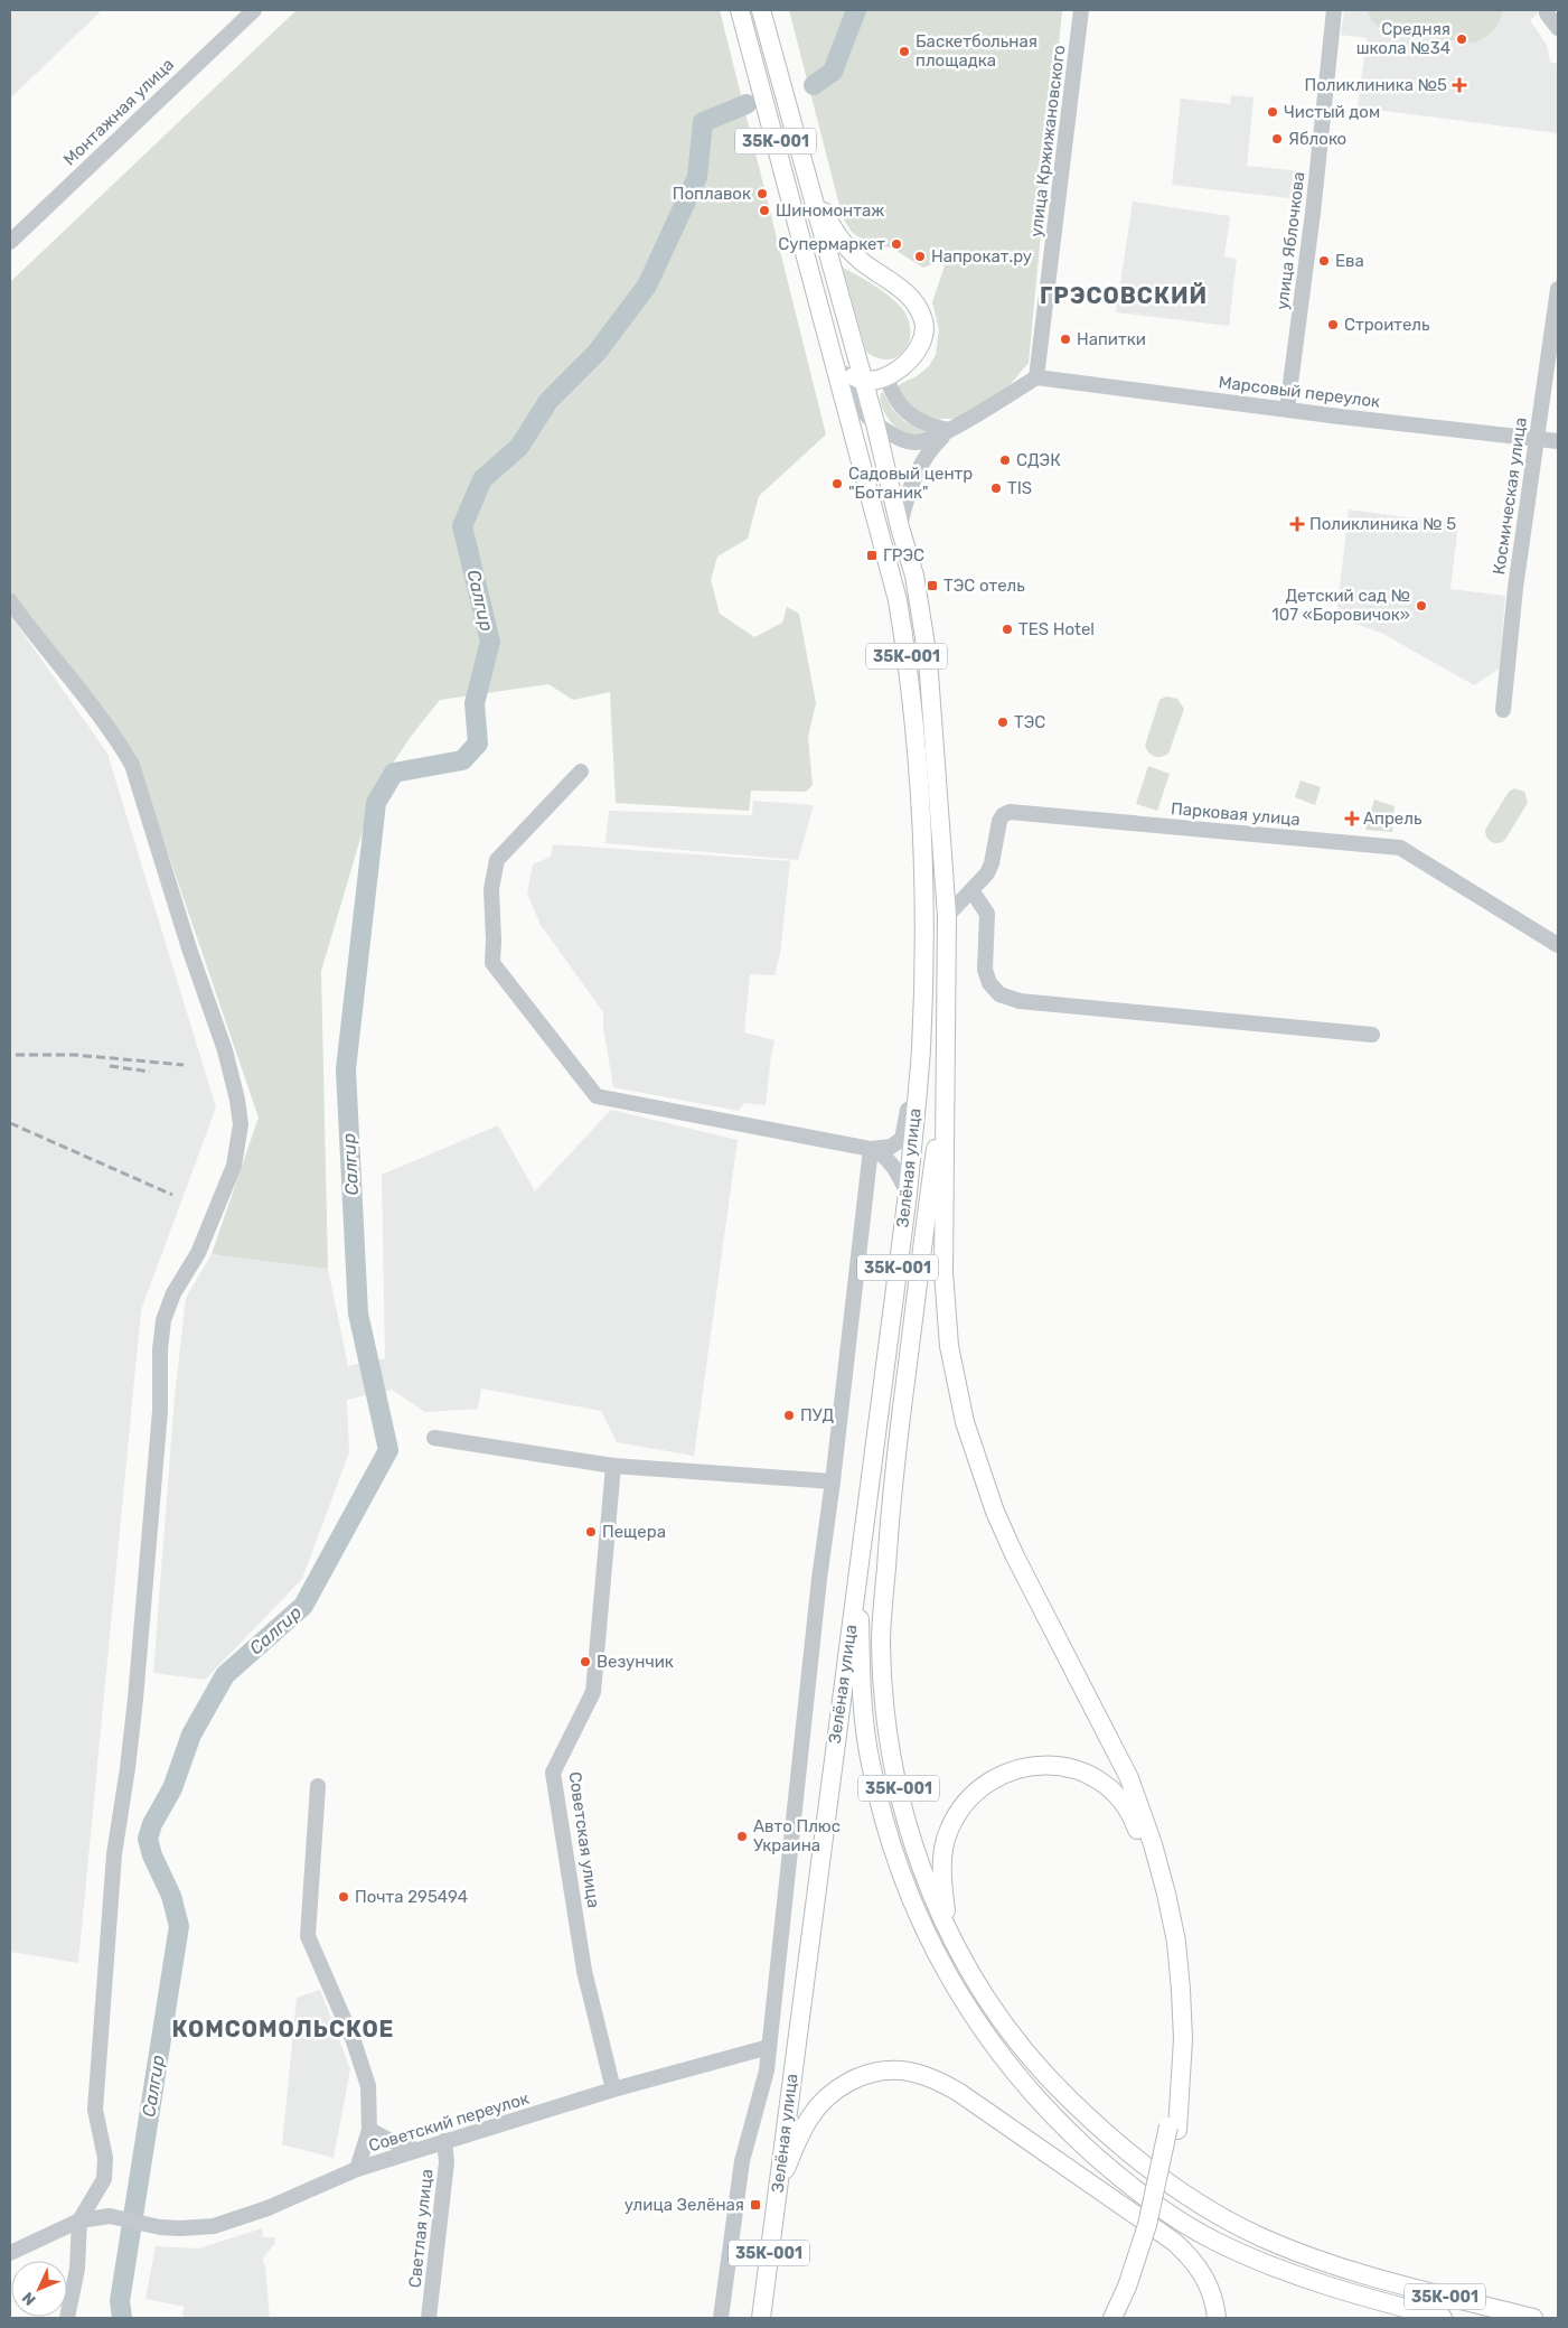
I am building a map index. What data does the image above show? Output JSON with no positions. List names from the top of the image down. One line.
{"streets":{"main road":["35К-001","Зелёная улица"],"street":["Монтажная улица","улица Кржижановского","улица Яблочкова","Марсовый переулок","Космическая улица","Парковая улица","Советская улица","Советский переулок","Светлая улица"]},"crossings":[["35К-001","Парковая улица"],["35К-001","Зелёная улица"],["улица Кржижановского","Марсовый переулок"],["улица Яблочкова","Марсовый переулок"],["Марсовый переулок","Космическая улица"],["Советская улица","Советский переулок"],["Советский переулок","Светлая улица"]],"districts":["ГРЭСОВСКИЙ","КОМСОМОЛЬСКОЕ"],"water":["Салгир"],"places":{"other":["Средняя школа №34","Баскетбольная площадка","Чистый дом","Яблоко","Поплавок","Шиномонтаж","Супермаркет","Напрокат.ру","Ева","Строитель","Напитки","СДЭК","Садовый центр \"Ботаник\"","TIS","Детский сад № 107 «Боровичок»","TES Hotel","ТЭС","ПУД","Пещера","Везунчик","Авто Плюс Украина","Почта 295494"],"health":["Поликлиника №5","Поликлиника № 5","Апрель"],"transit":["ГРЭС","ТЭС отель","улица Зелёная"]},"north":"bottom left"}
